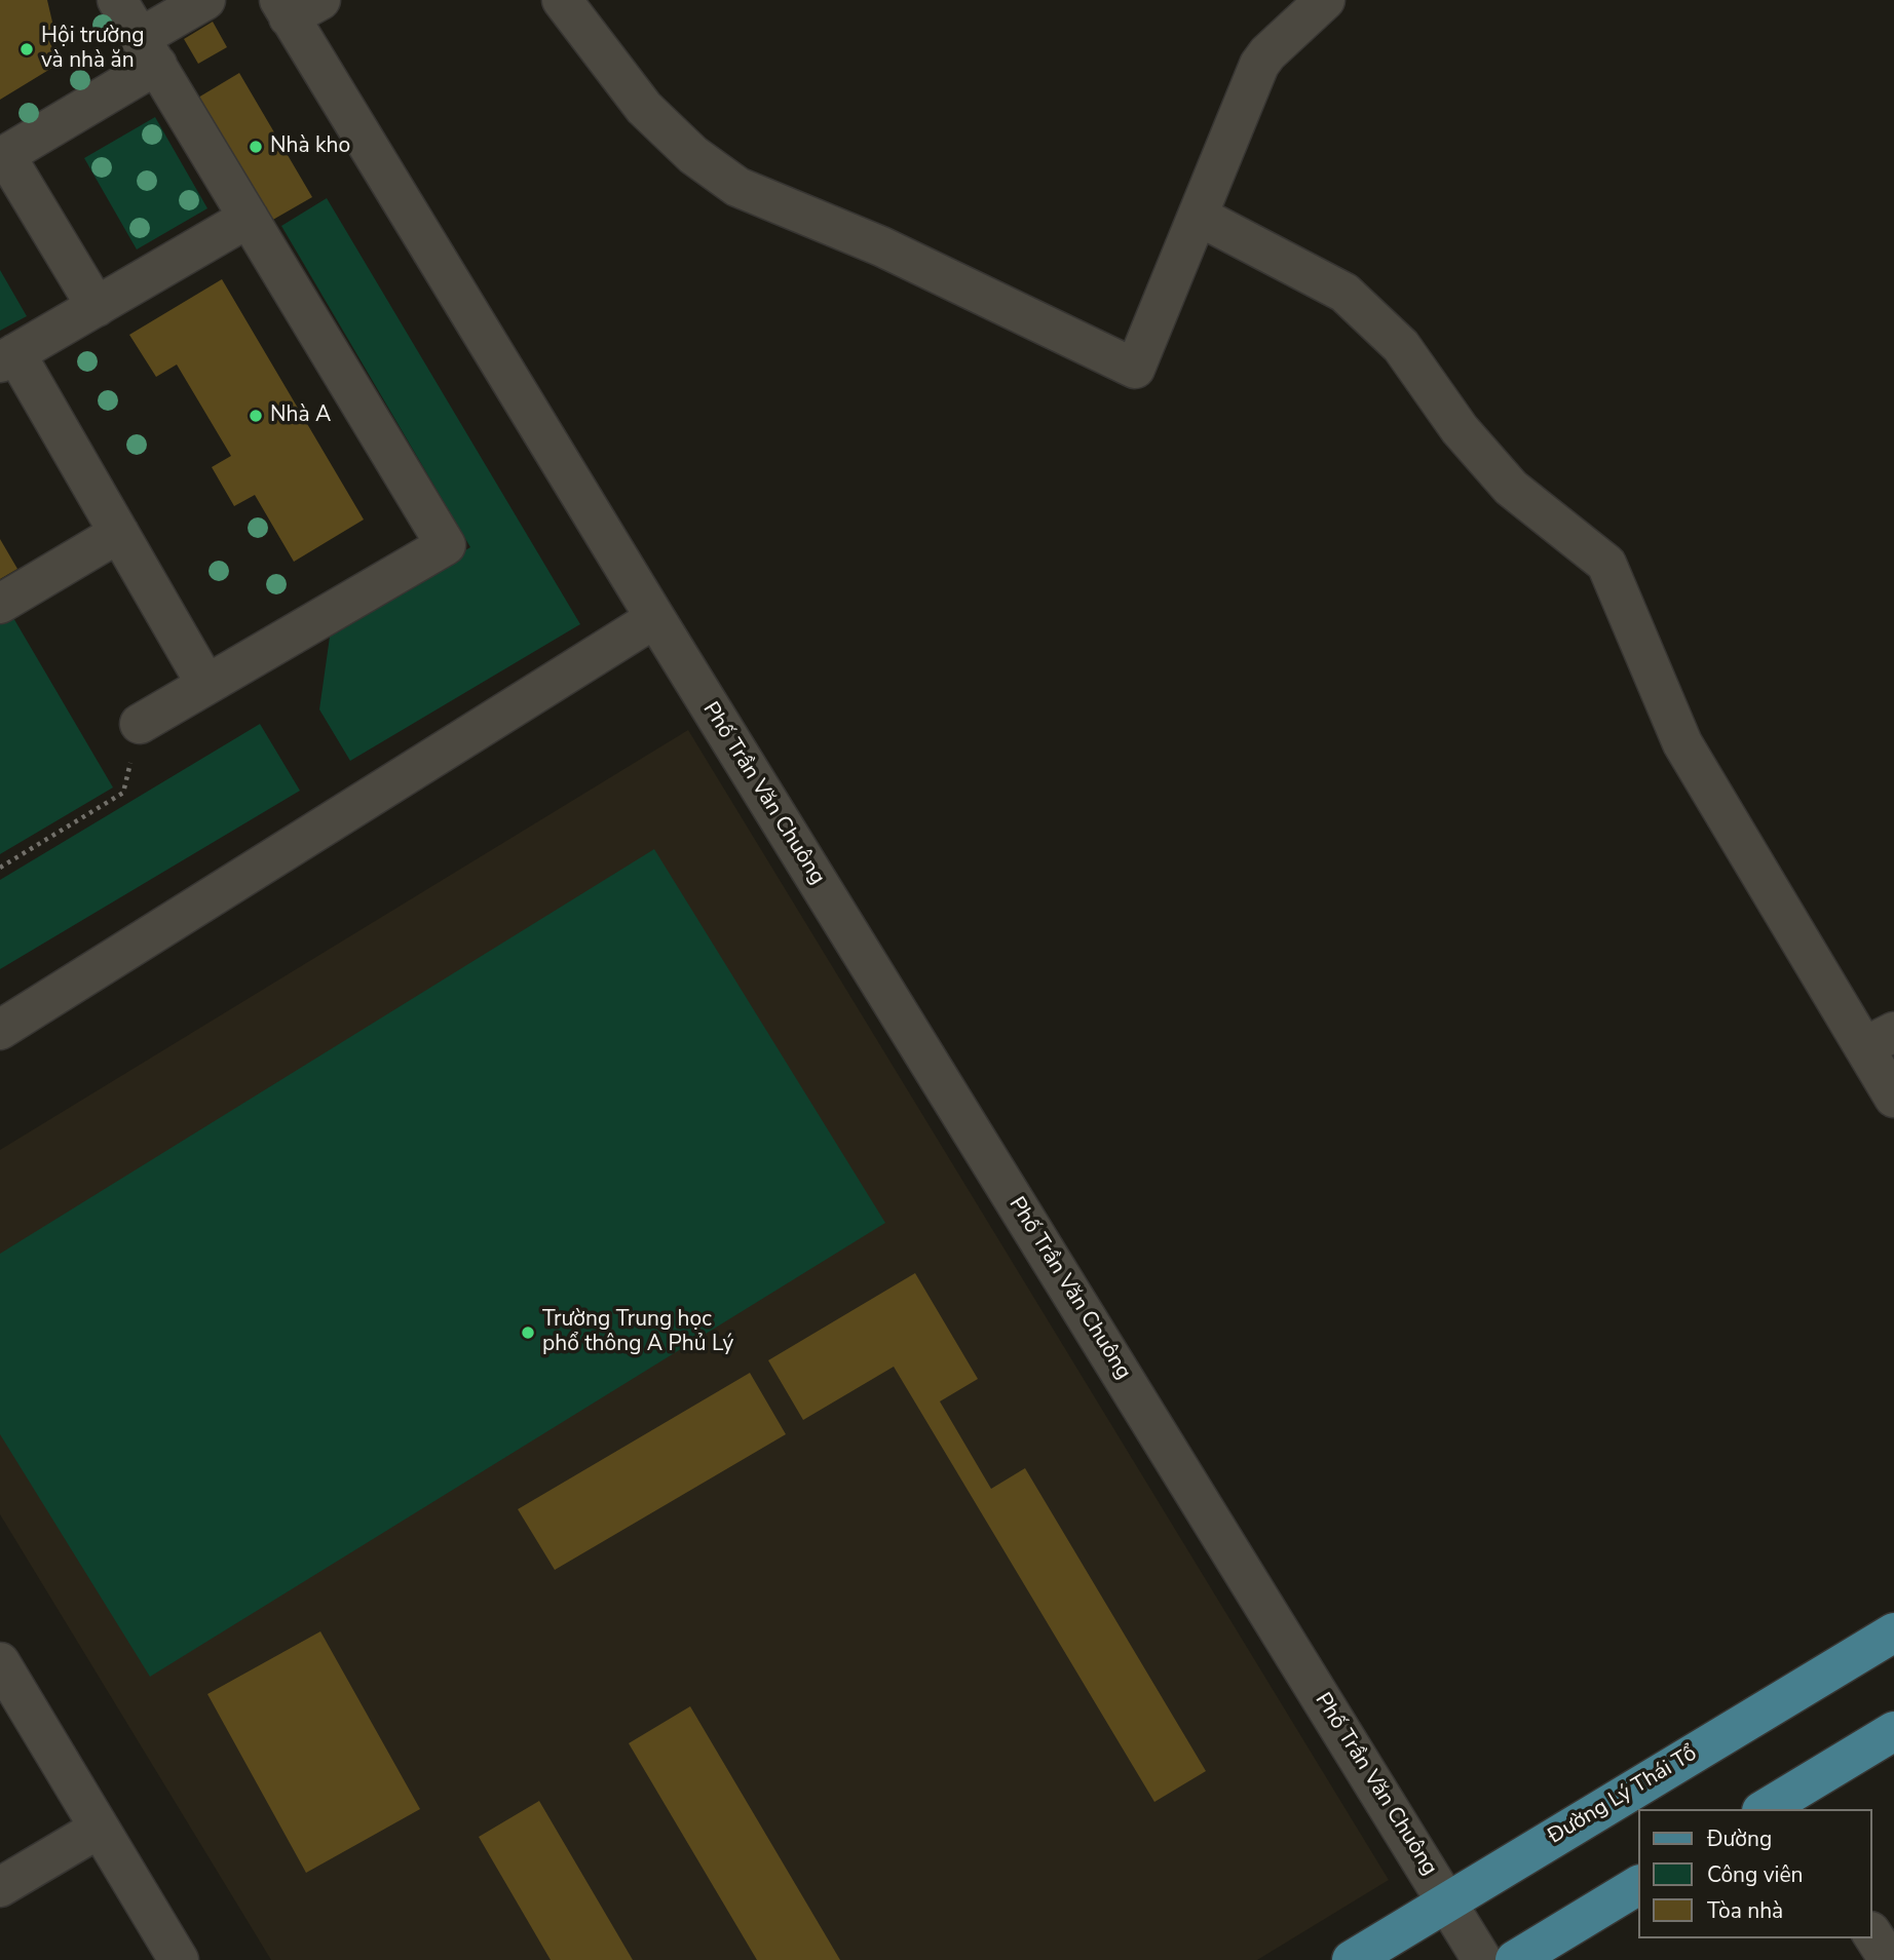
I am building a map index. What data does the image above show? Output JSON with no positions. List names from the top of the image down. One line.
{"streets":{"main road":["Đường Lý Thái Tổ"],"street":["Phố Trần Văn Chuông"]},"crossings":[["Phố Trần Văn Chuông","Đường Lý Thái Tổ"]],"places":["Hội trường và nhà ăn","Nhà kho","Nhà A","Trường Trung học phổ thông A Phủ Lý"],"legend":["Đường","Công viên","Tòa nhà"]}
